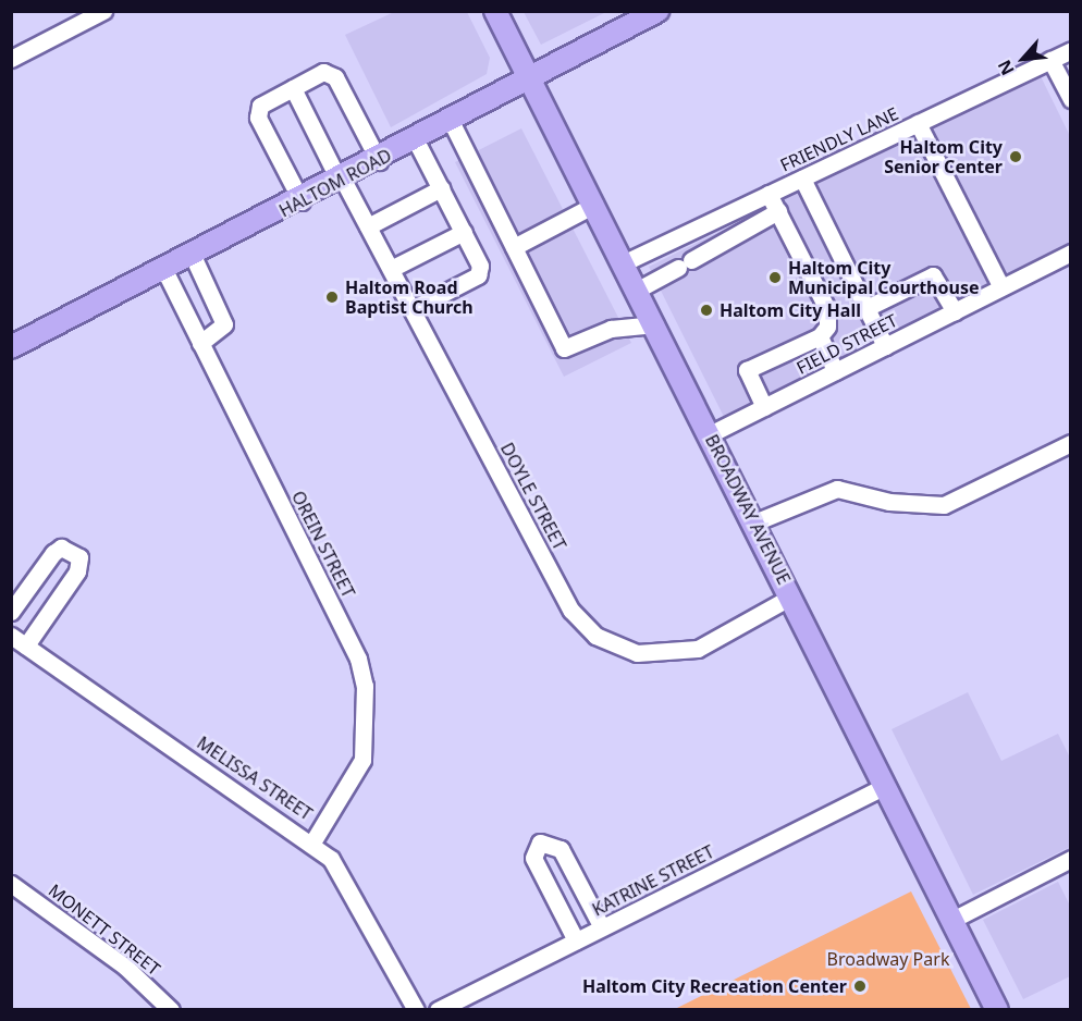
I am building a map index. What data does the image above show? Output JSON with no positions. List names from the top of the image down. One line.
{"streets":{"main road":["HALTOM ROAD","BROADWAY AVENUE"],"street":["FRIENDLY LANE","FIELD STREET","DOYLE STREET","OREIN STREET","MELISSA STREET","KATRINE STREET","MONETT STREET"]},"crossings":[["FRIENDLY LANE","BROADWAY AVENUE"],["HALTOM ROAD","DOYLE STREET"],["HALTOM ROAD","BROADWAY AVENUE"],["HALTOM ROAD","OREIN STREET"],["FIELD STREET","BROADWAY AVENUE"],["DOYLE STREET","BROADWAY AVENUE"],["BROADWAY AVENUE","KATRINE STREET"],["OREIN STREET","MELISSA STREET"]],"parks":["Broadway Park"],"places":["Haltom City Senior Center","Haltom City Municipal Courthouse","Haltom Road Baptist Church","Haltom City Hall","Haltom City Recreation Center"],"north":"bottom left"}
